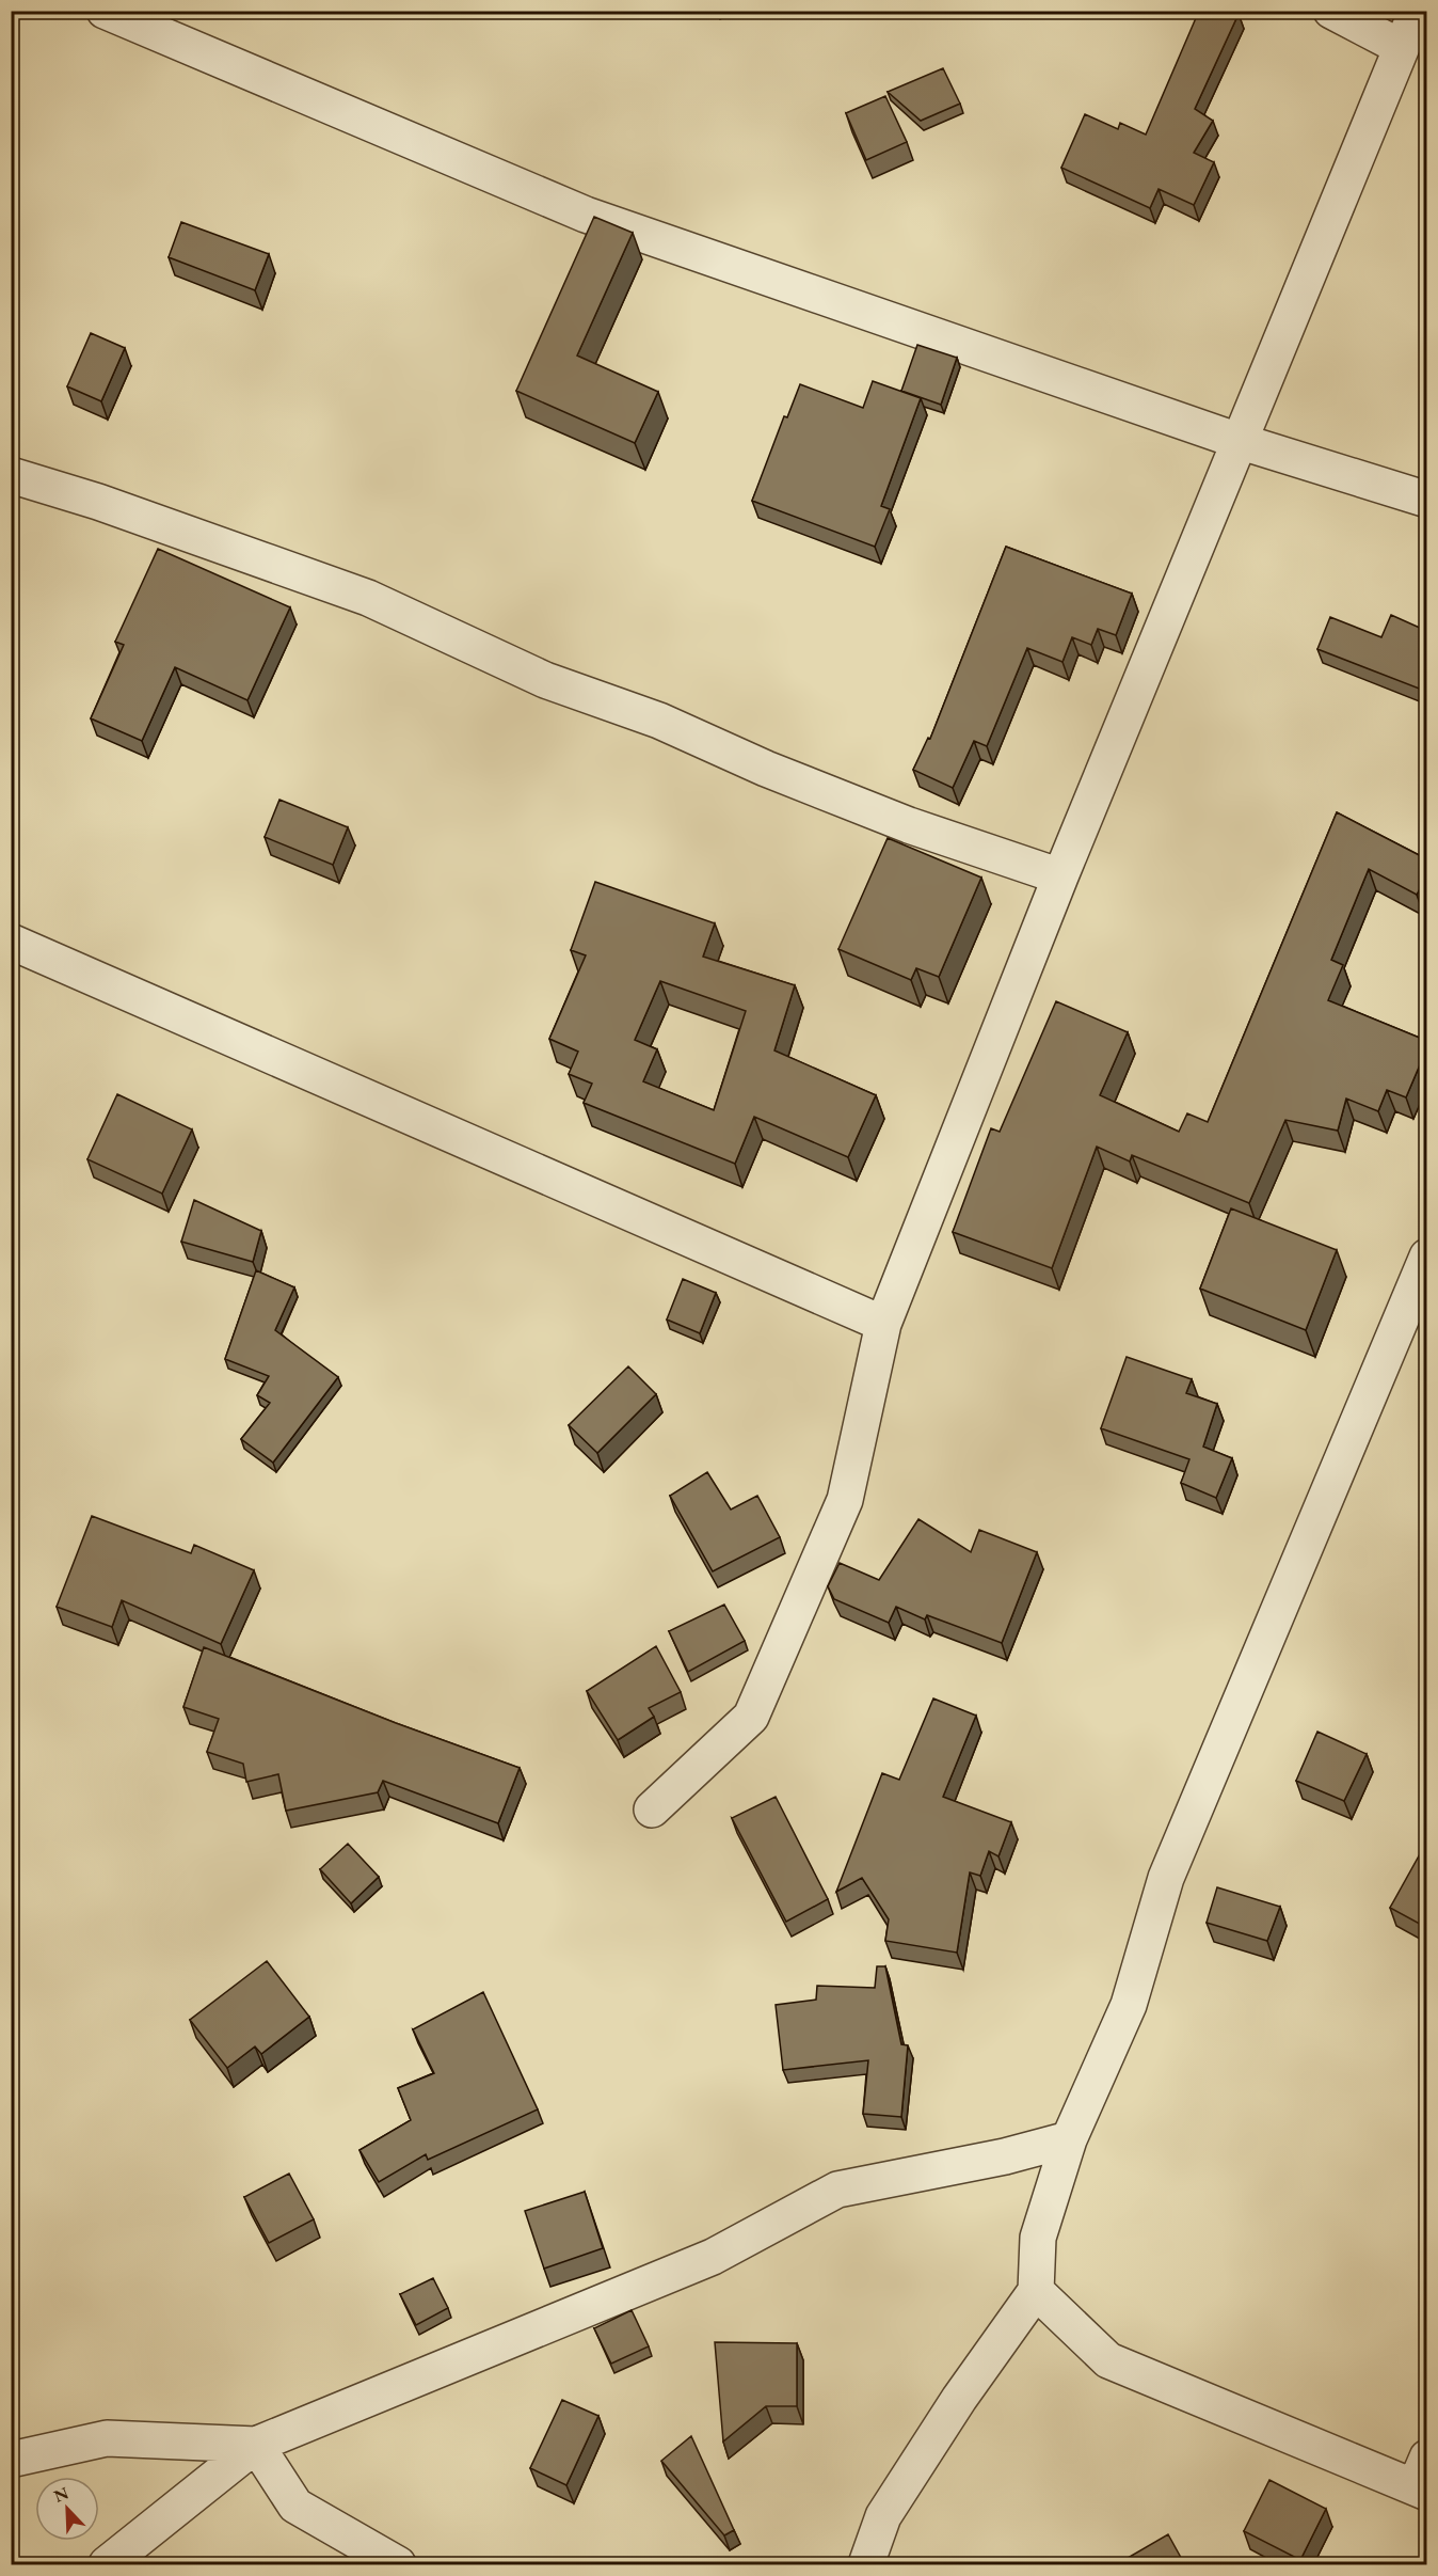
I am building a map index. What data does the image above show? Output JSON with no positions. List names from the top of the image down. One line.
{"north":"top left"}
